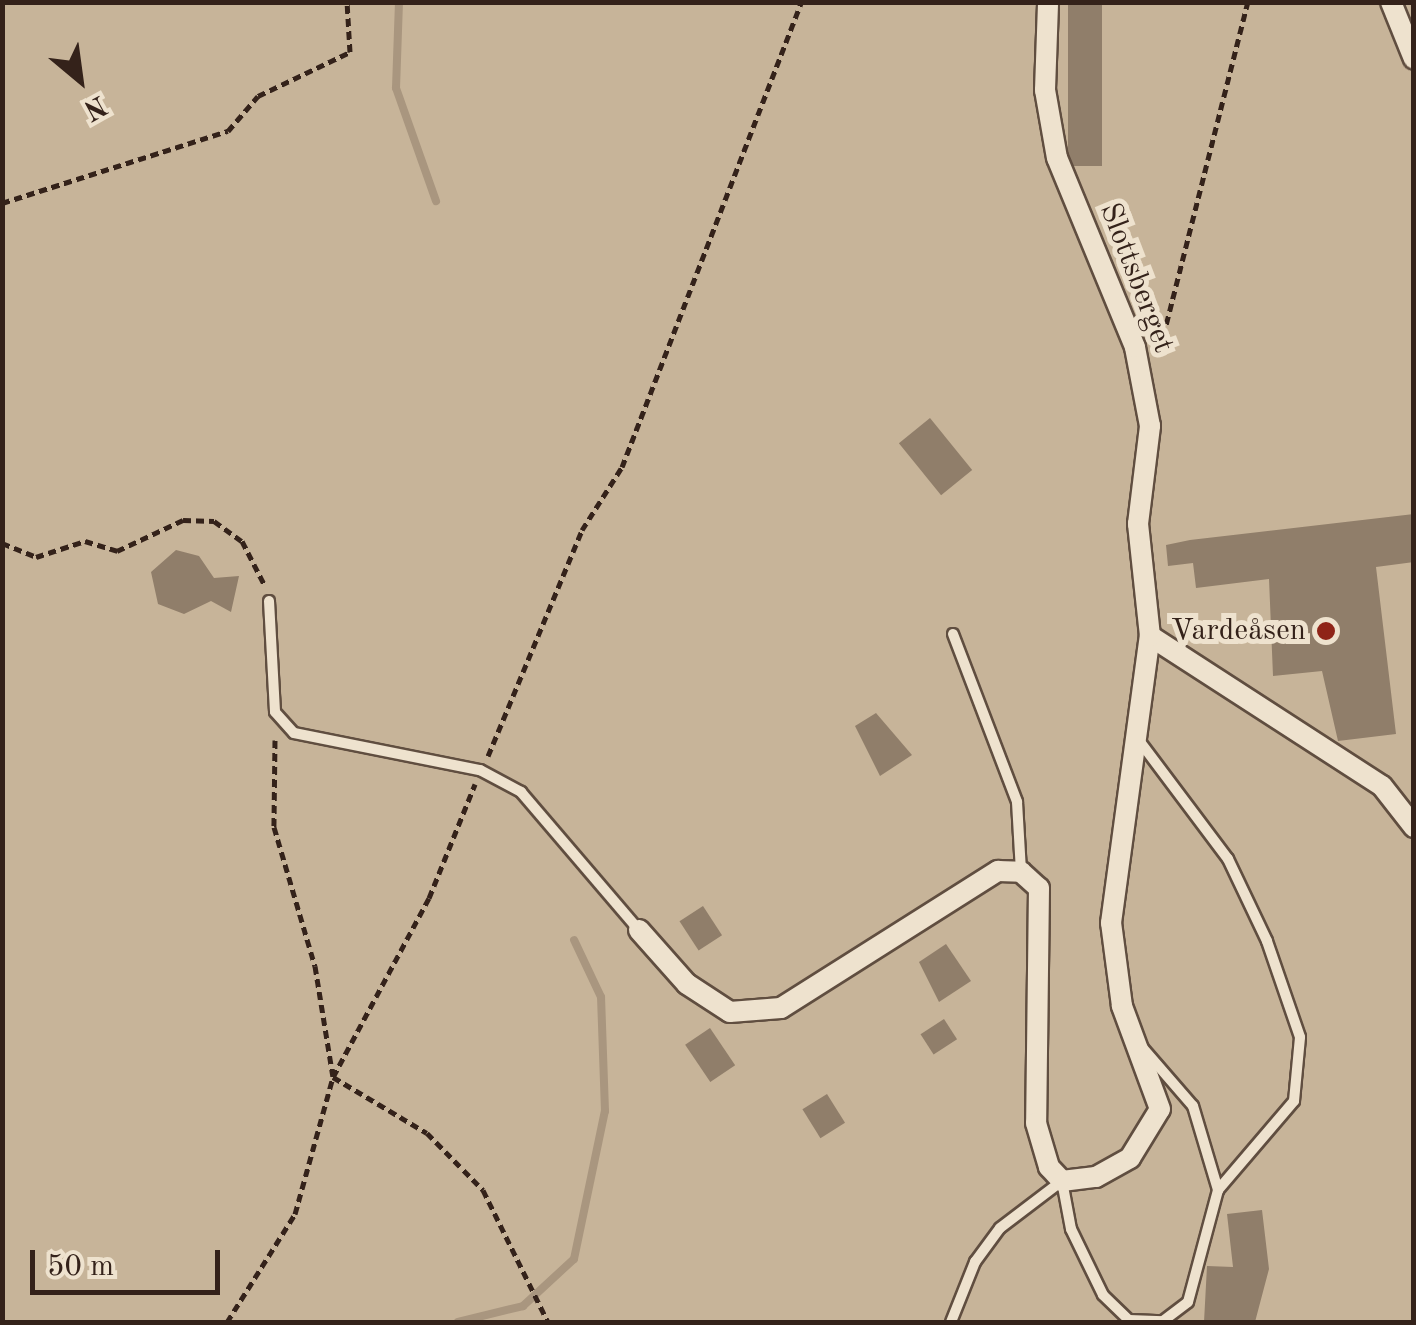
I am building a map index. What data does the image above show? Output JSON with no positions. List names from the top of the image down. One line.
{"streets":{"street":["Slottsberget"]},"places":["Vardeåsen"],"scale_bar":"50 m","north":"bottom right"}
